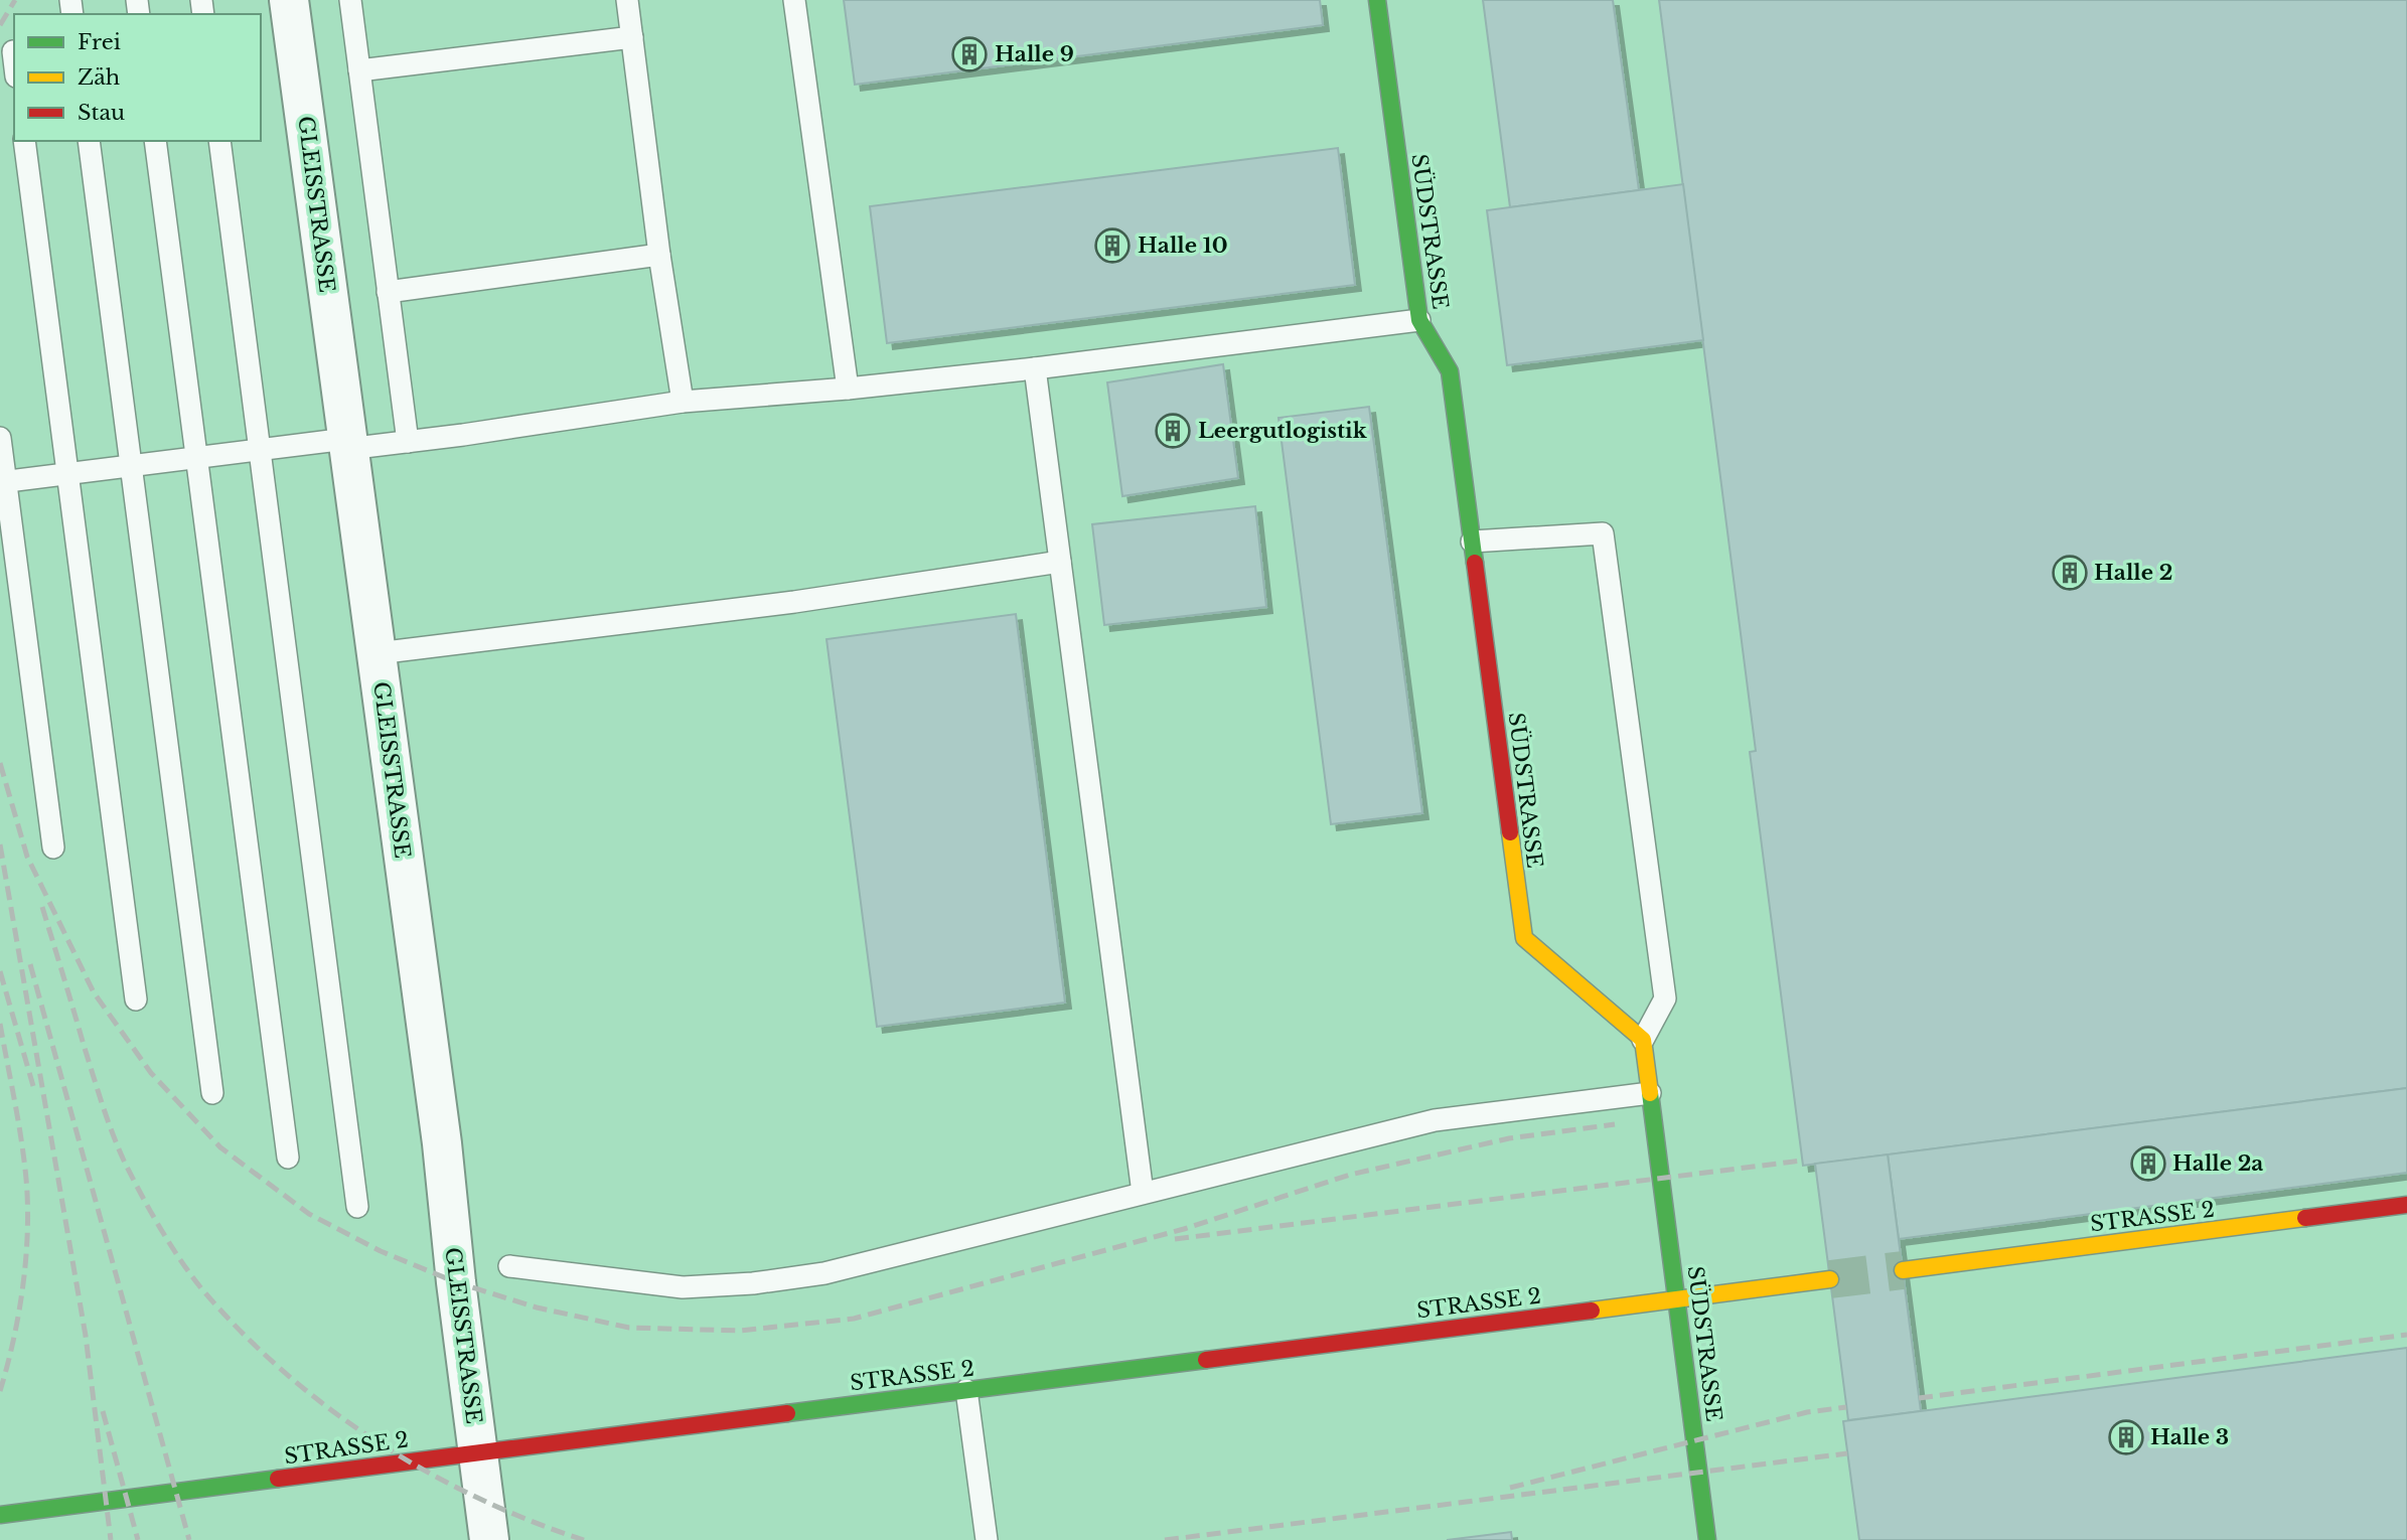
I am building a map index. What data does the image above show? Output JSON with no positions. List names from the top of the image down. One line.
{"streets":{"street":["GLEISSTRASSE","SÜDSTRASSE","STRASSE 2"]},"crossings":[["GLEISSTRASSE","STRASSE 2"],["SÜDSTRASSE","STRASSE 2"]],"places":{"building":["Halle 9","Halle 10","Leergutlogistik","Halle 2","Halle 2a","Halle 3"]},"legend":["Frei","Zäh","Stau"]}
